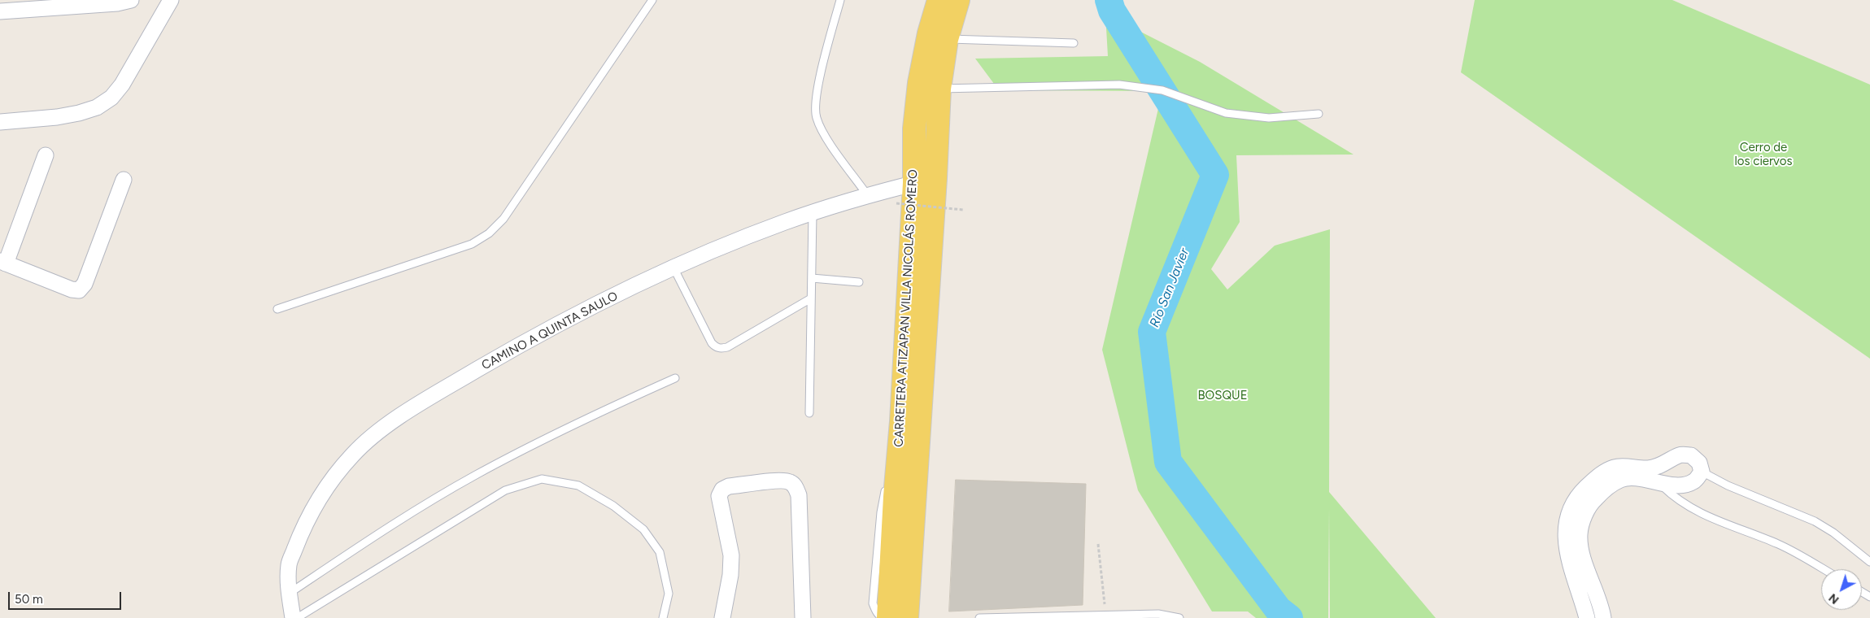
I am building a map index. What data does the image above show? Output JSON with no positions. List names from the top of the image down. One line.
{"streets":{"main road":["CARRETERA ATIZAPAN VILLA NICOLÁS ROMERO"],"street":["CAMINO A QUINTA SAULO"]},"crossings":[["CARRETERA ATIZAPAN VILLA NICOLÁS ROMERO","CAMINO A QUINTA SAULO"]],"water":["Río San Javier"],"parks":["Cerro de los ciervos","BOSQUE"],"scale_bar":"50 m","north":"bottom left"}
